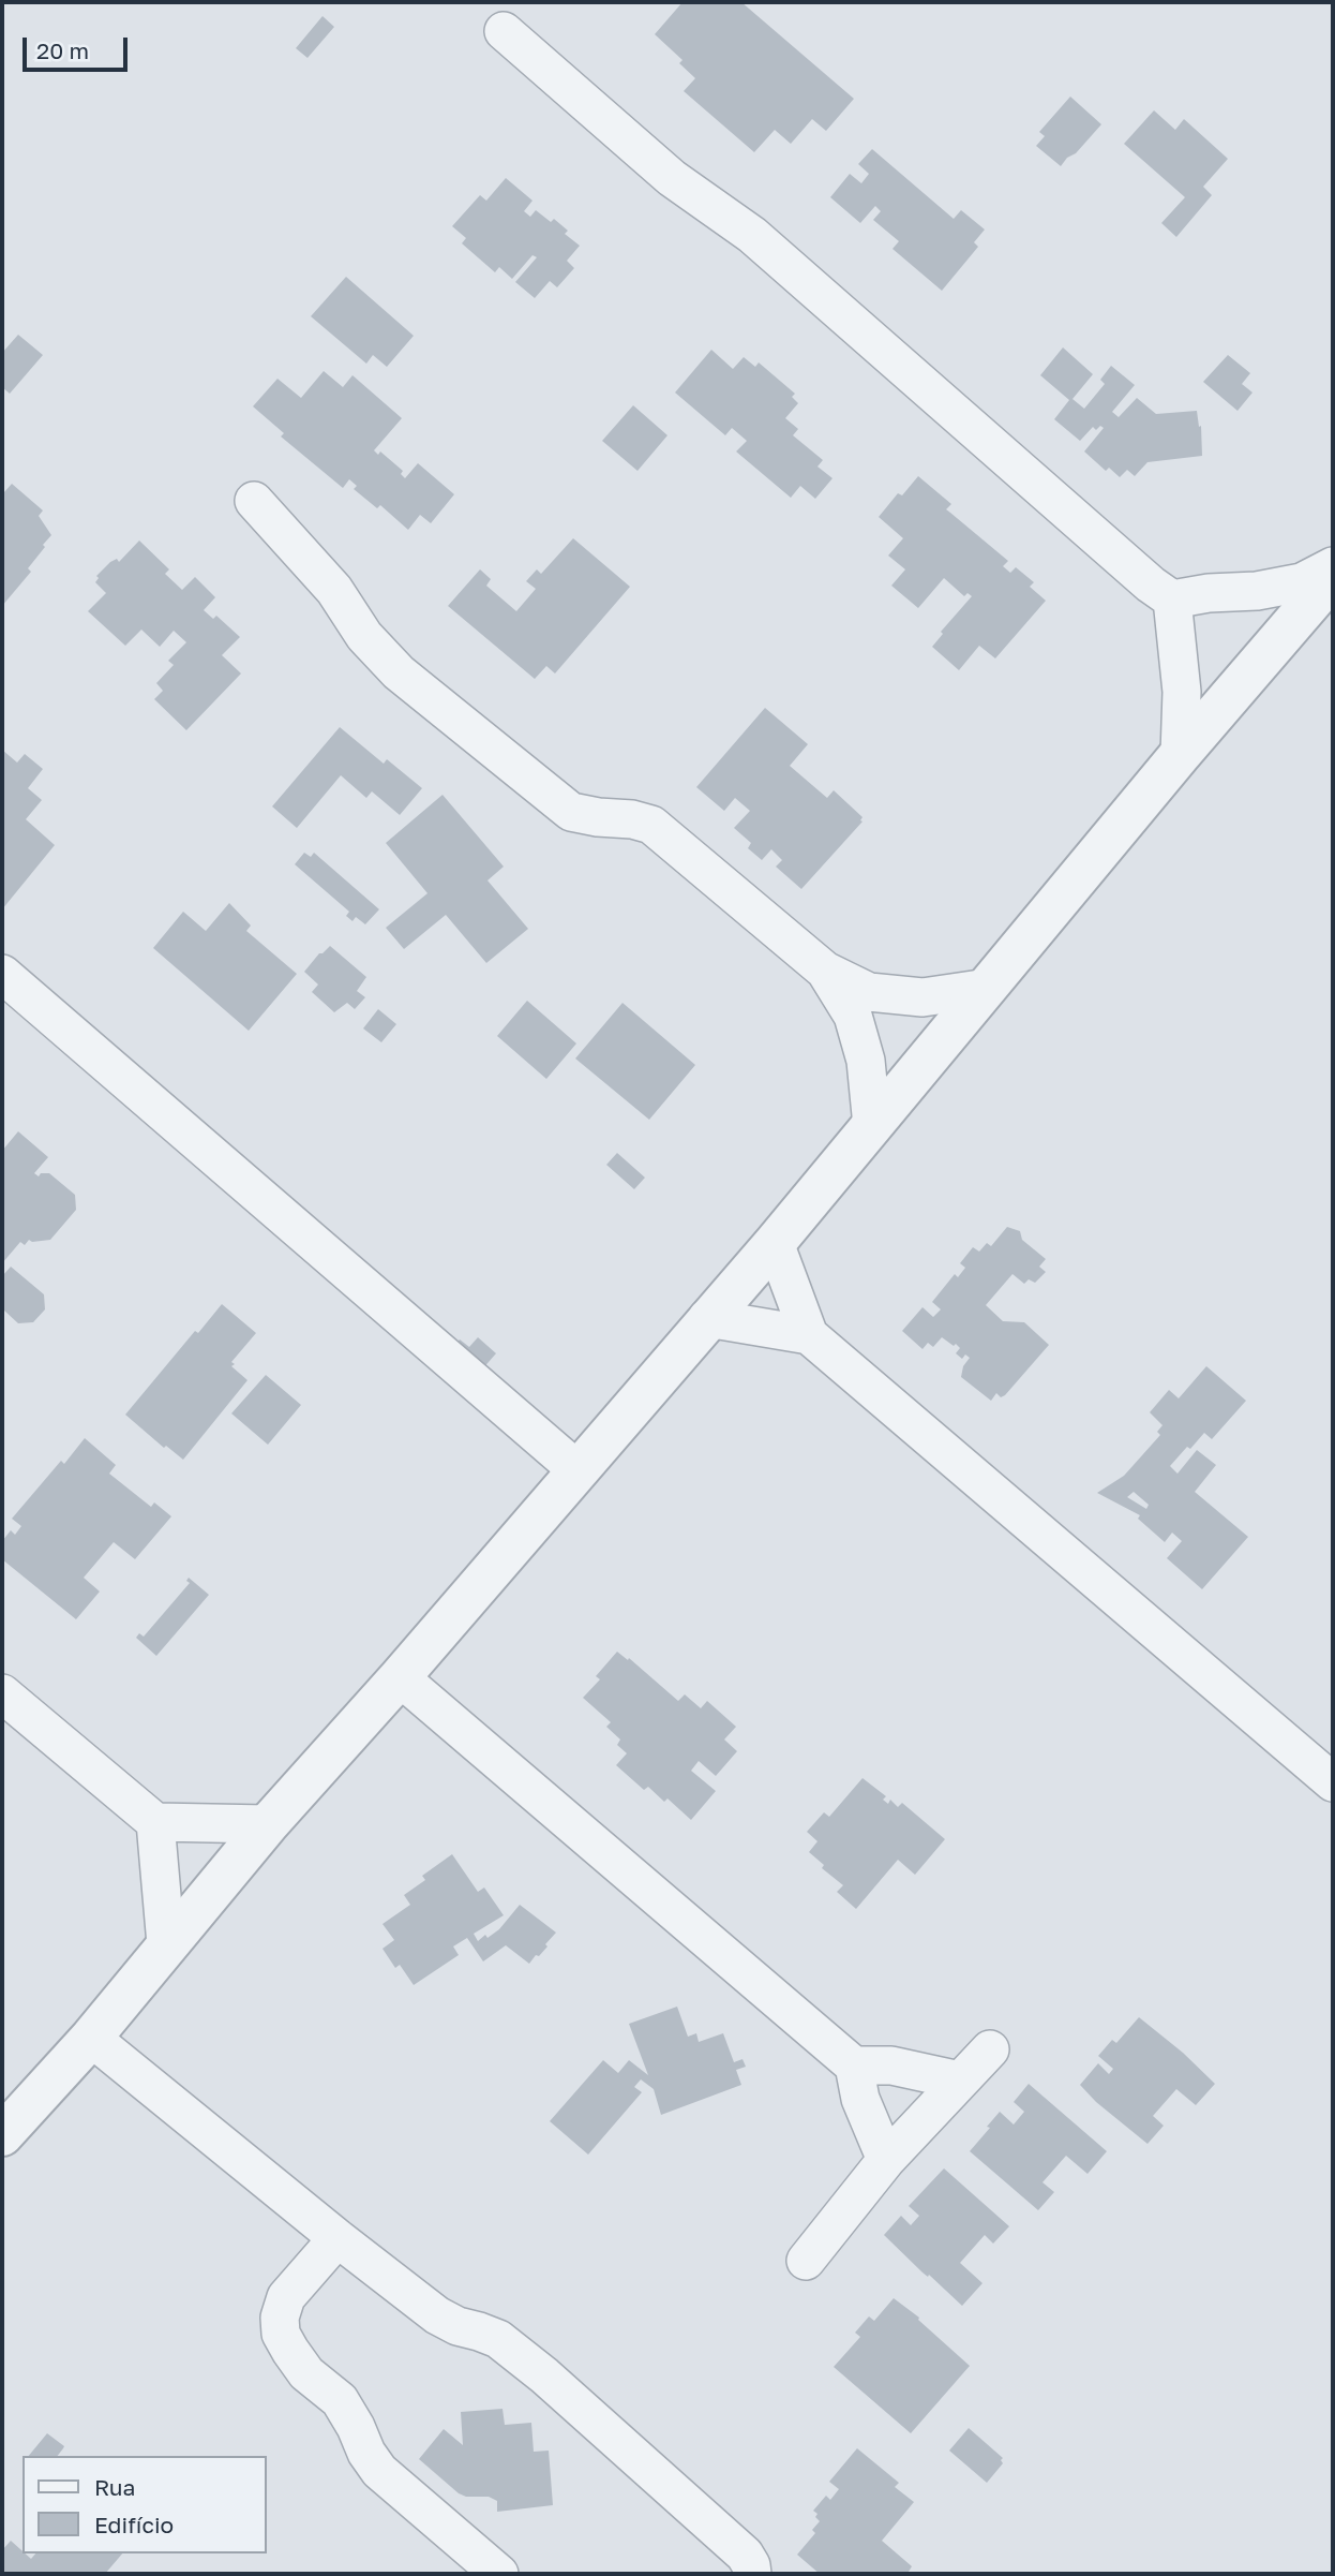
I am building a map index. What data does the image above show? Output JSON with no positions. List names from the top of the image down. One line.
{"legend":["Rua","Edifício"],"scale_bar":"20 m"}
